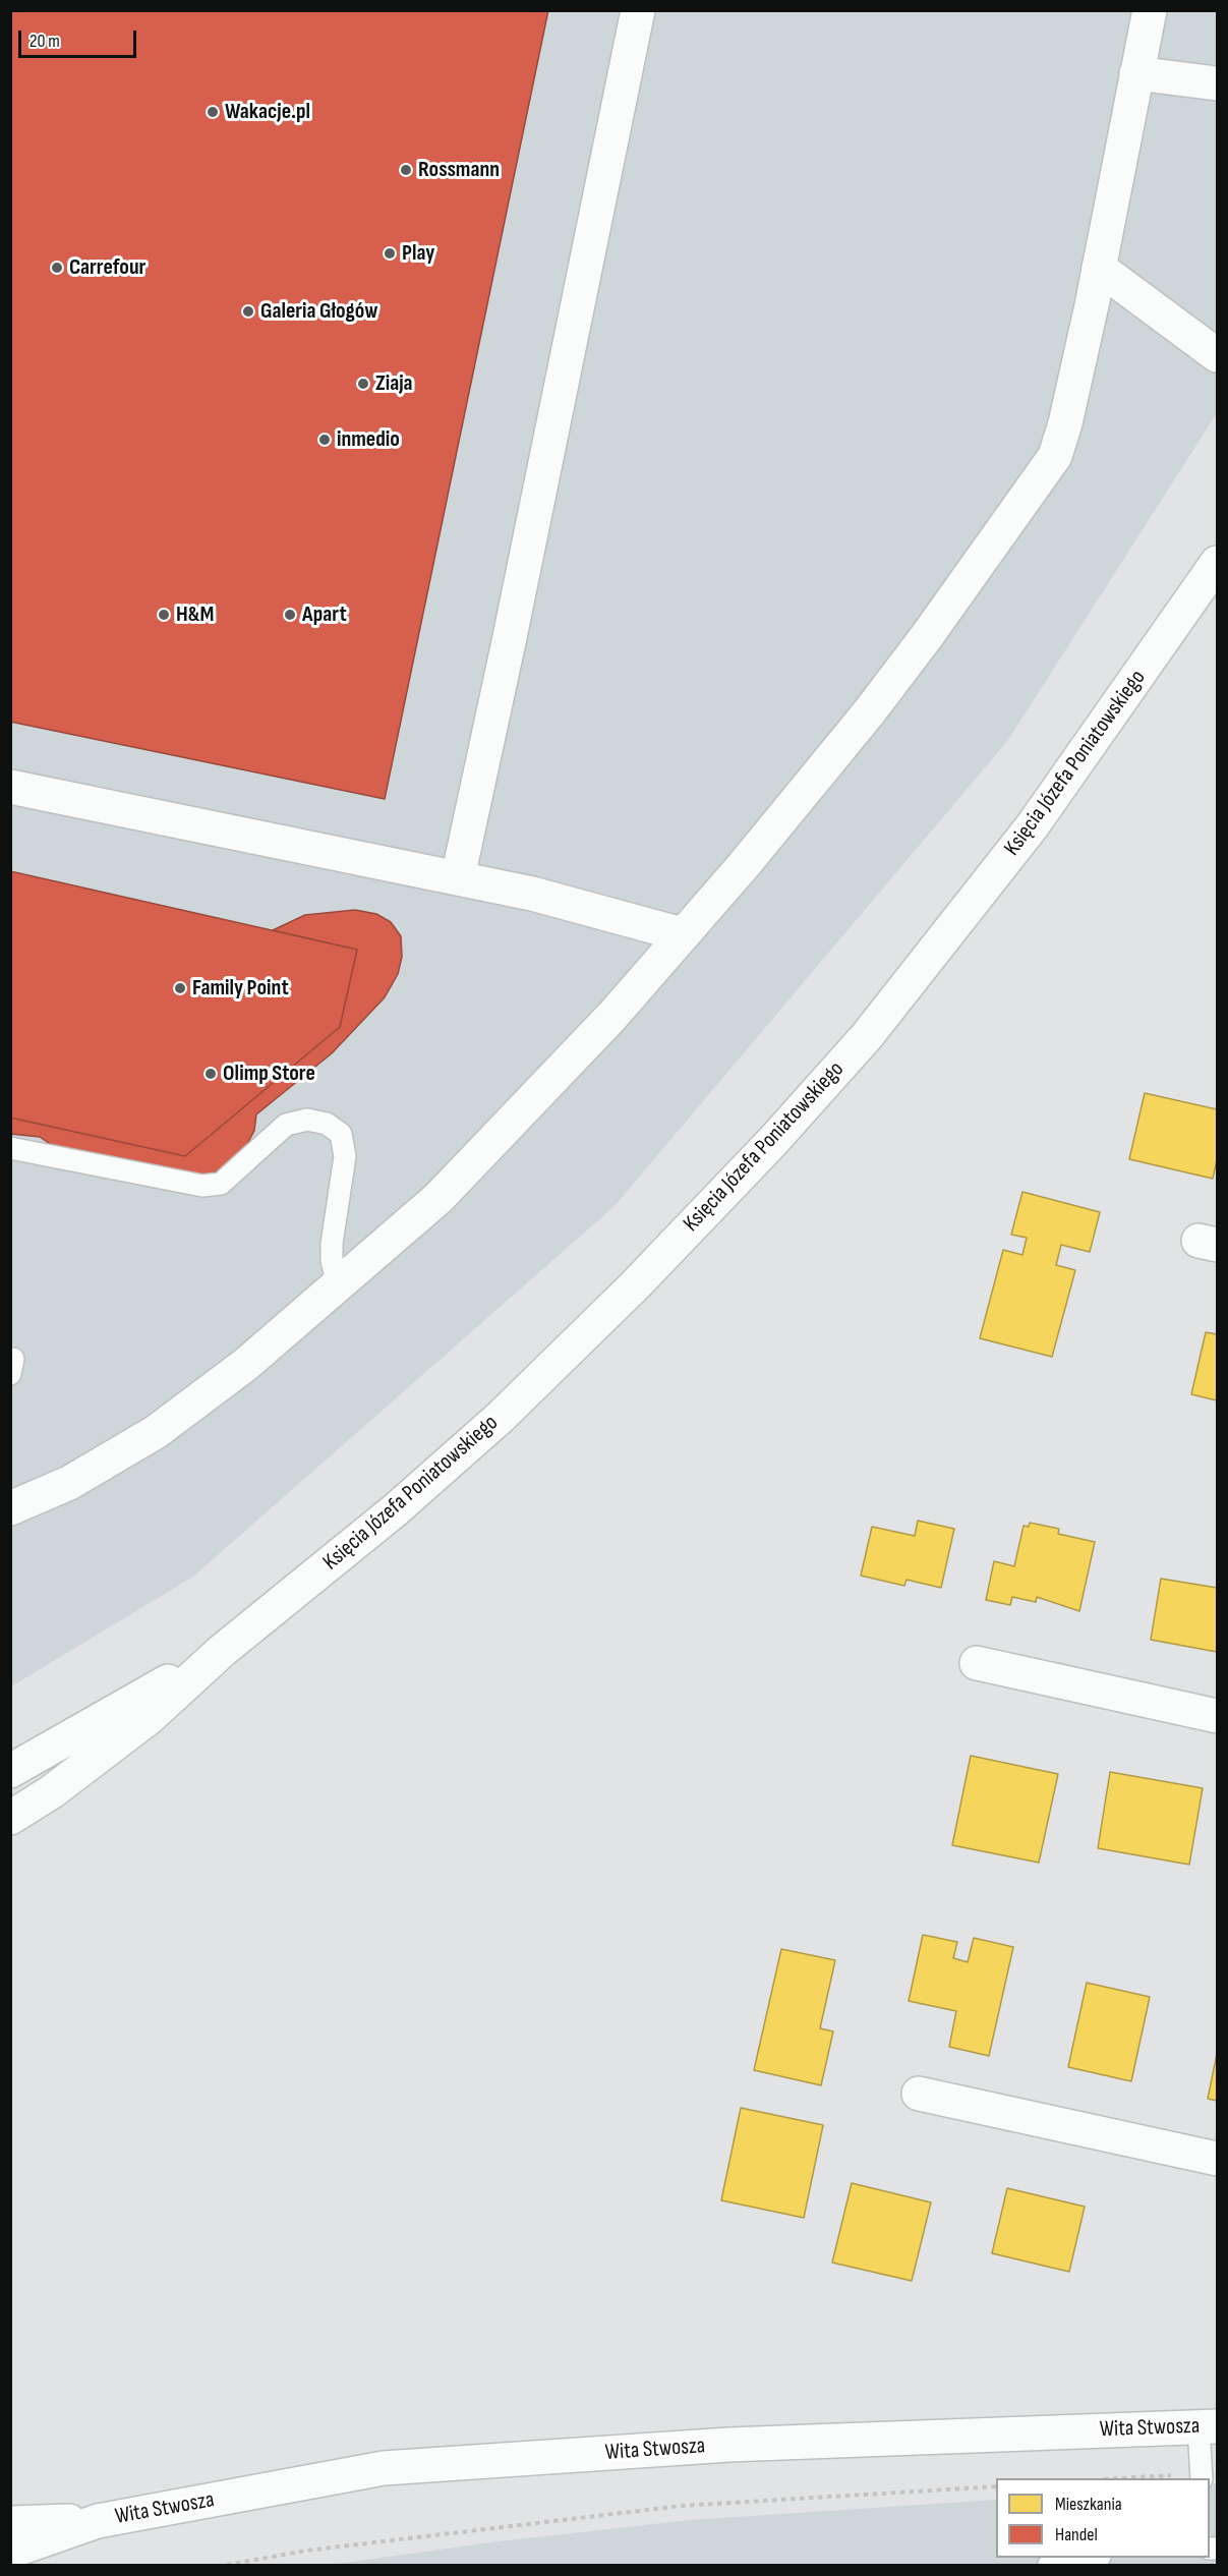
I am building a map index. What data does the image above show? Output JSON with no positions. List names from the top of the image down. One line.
{"streets":{"street":["Księcia Józefa Poniatowskiego","Wita Stwosza"]},"places":["Wakacje.pl","Rossmann","Play","Carrefour","Galeria Głogów","Ziaja","inmedio","H&M","Apart","Family Point","Olimp Store"],"legend":["Mieszkania","Handel"],"scale_bar":"20 m"}
